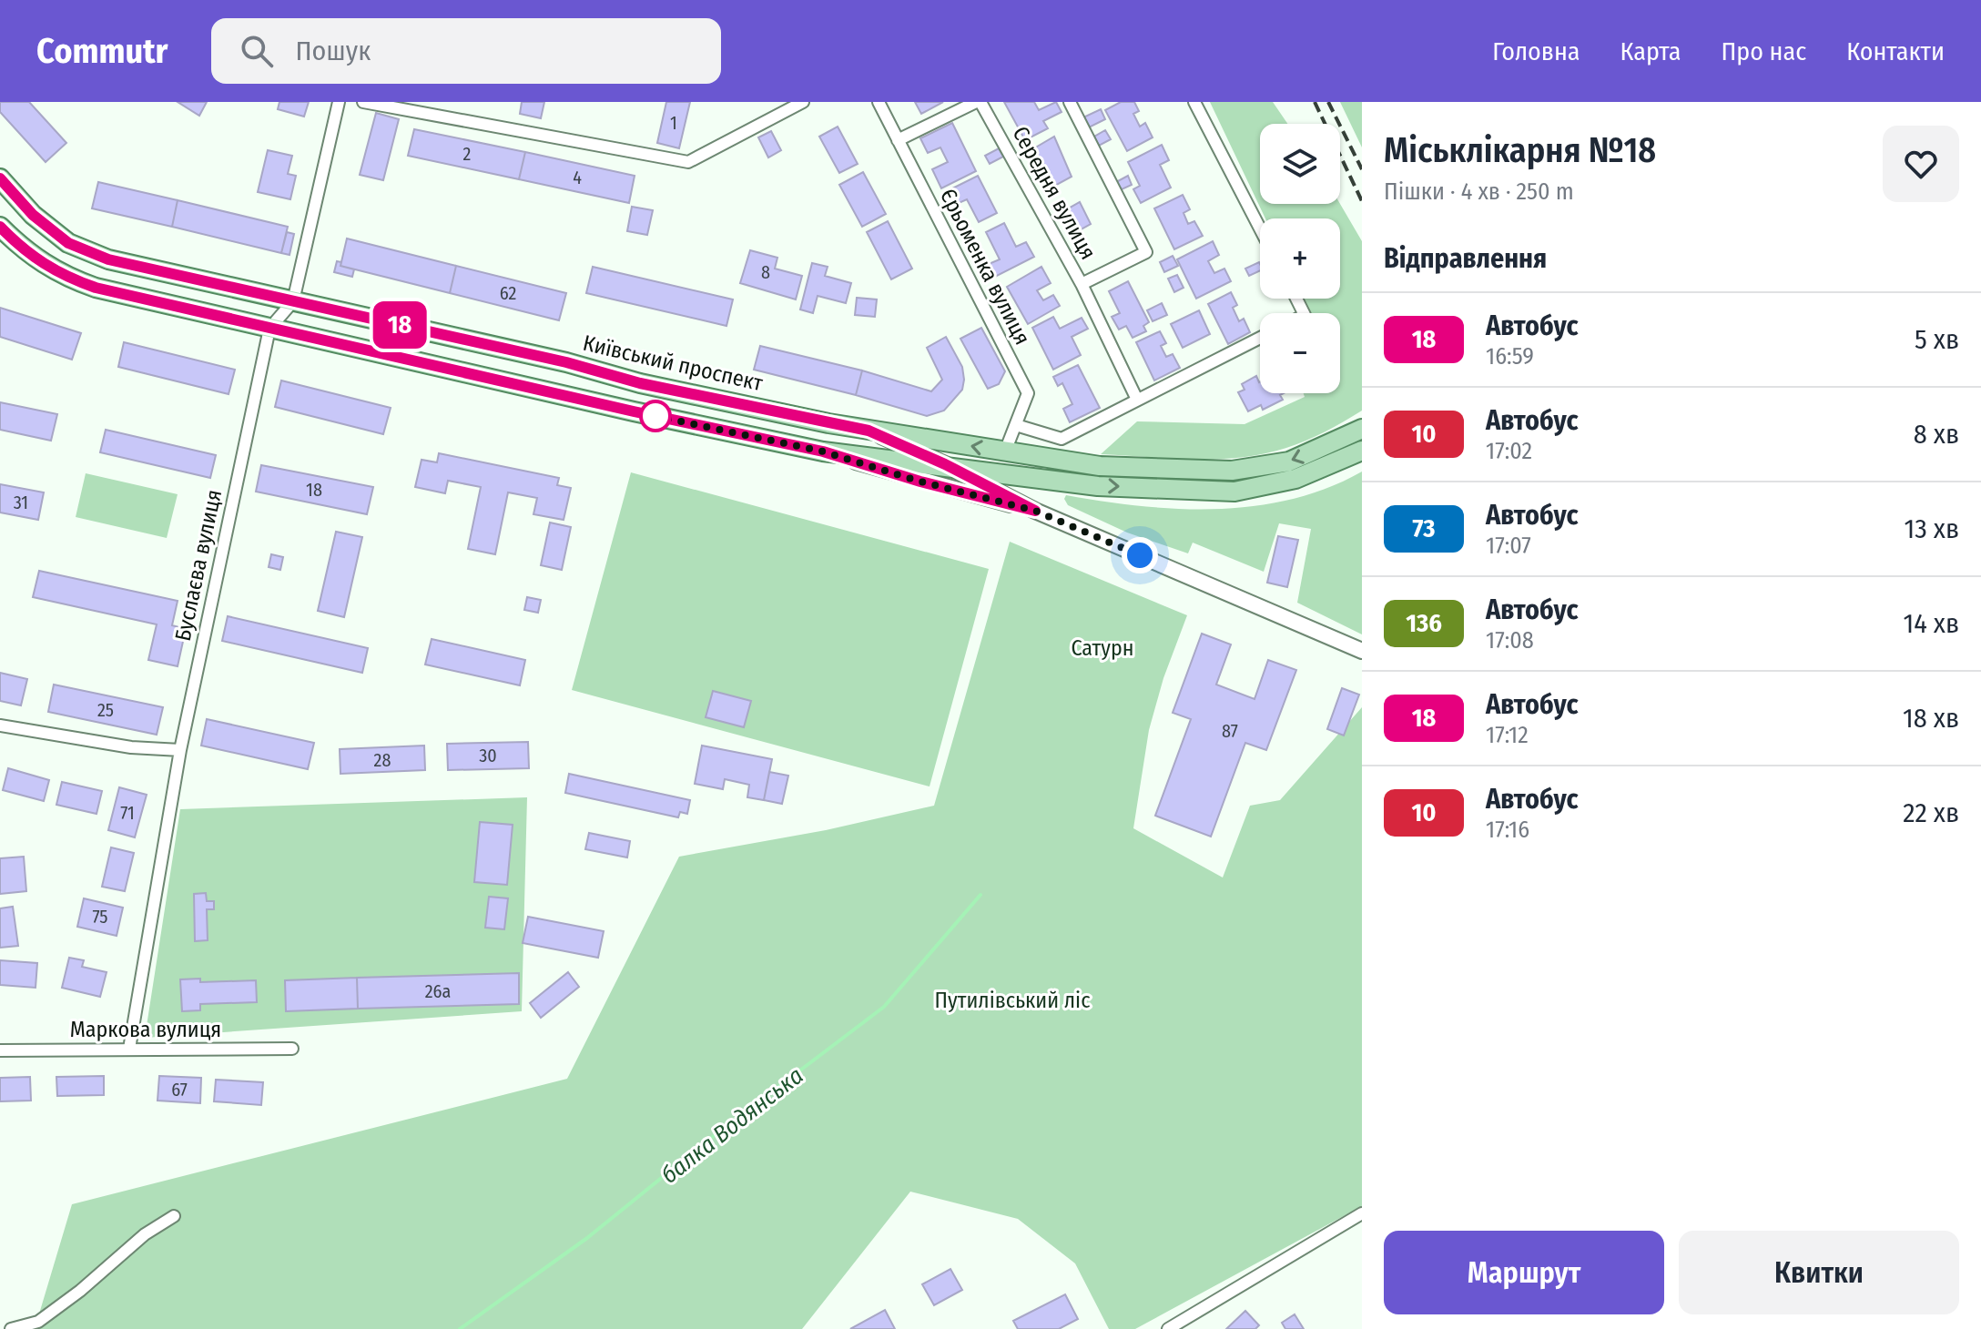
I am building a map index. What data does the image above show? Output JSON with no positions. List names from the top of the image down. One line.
{"streets":{"main road":["Київський проспект"],"street":["Середня вулиця","Єрьоменка вулиця","Буслаєва вулиця","Маркова вулиця"]},"crossings":[["Єрьоменка вулиця","Київський проспект"],["Київський проспект","Буслаєва вулиця"],["Буслаєва вулиця","Маркова вулиця"]],"water":["балка Водянська"],"parks":["Сатурн","Путилівський ліс"],"lines":["bus line 18"],"house_numbers":["1","2","4","8","62","18","31","25","87","30","28","71","75","26а","67"],"page":{"header":"Commutr","search":"Пошук","nav":["Головна","Карта","Про нас","Контакти"],"on_map":"18","heading":[["Міськлікарня №18","Пішки · 4 хв · 250 m"],"Відправлення"],"map_buttons":["+","−"],"list":[{"mark":"18","name":"Автобус","note":"16:59","value":"5 хв"},{"mark":"10","name":"Автобус","note":"17:02","value":"8 хв"},{"mark":"73","name":"Автобус","note":"17:07","value":"13 хв"},{"mark":"136","name":"Автобус","note":"17:08","value":"14 хв"},{"mark":"18","name":"Автобус","note":"17:12","value":"18 хв"},{"mark":"10","name":"Автобус","note":"17:16","value":"22 хв"}],"buttons":["Маршрут","Квитки"]}}
